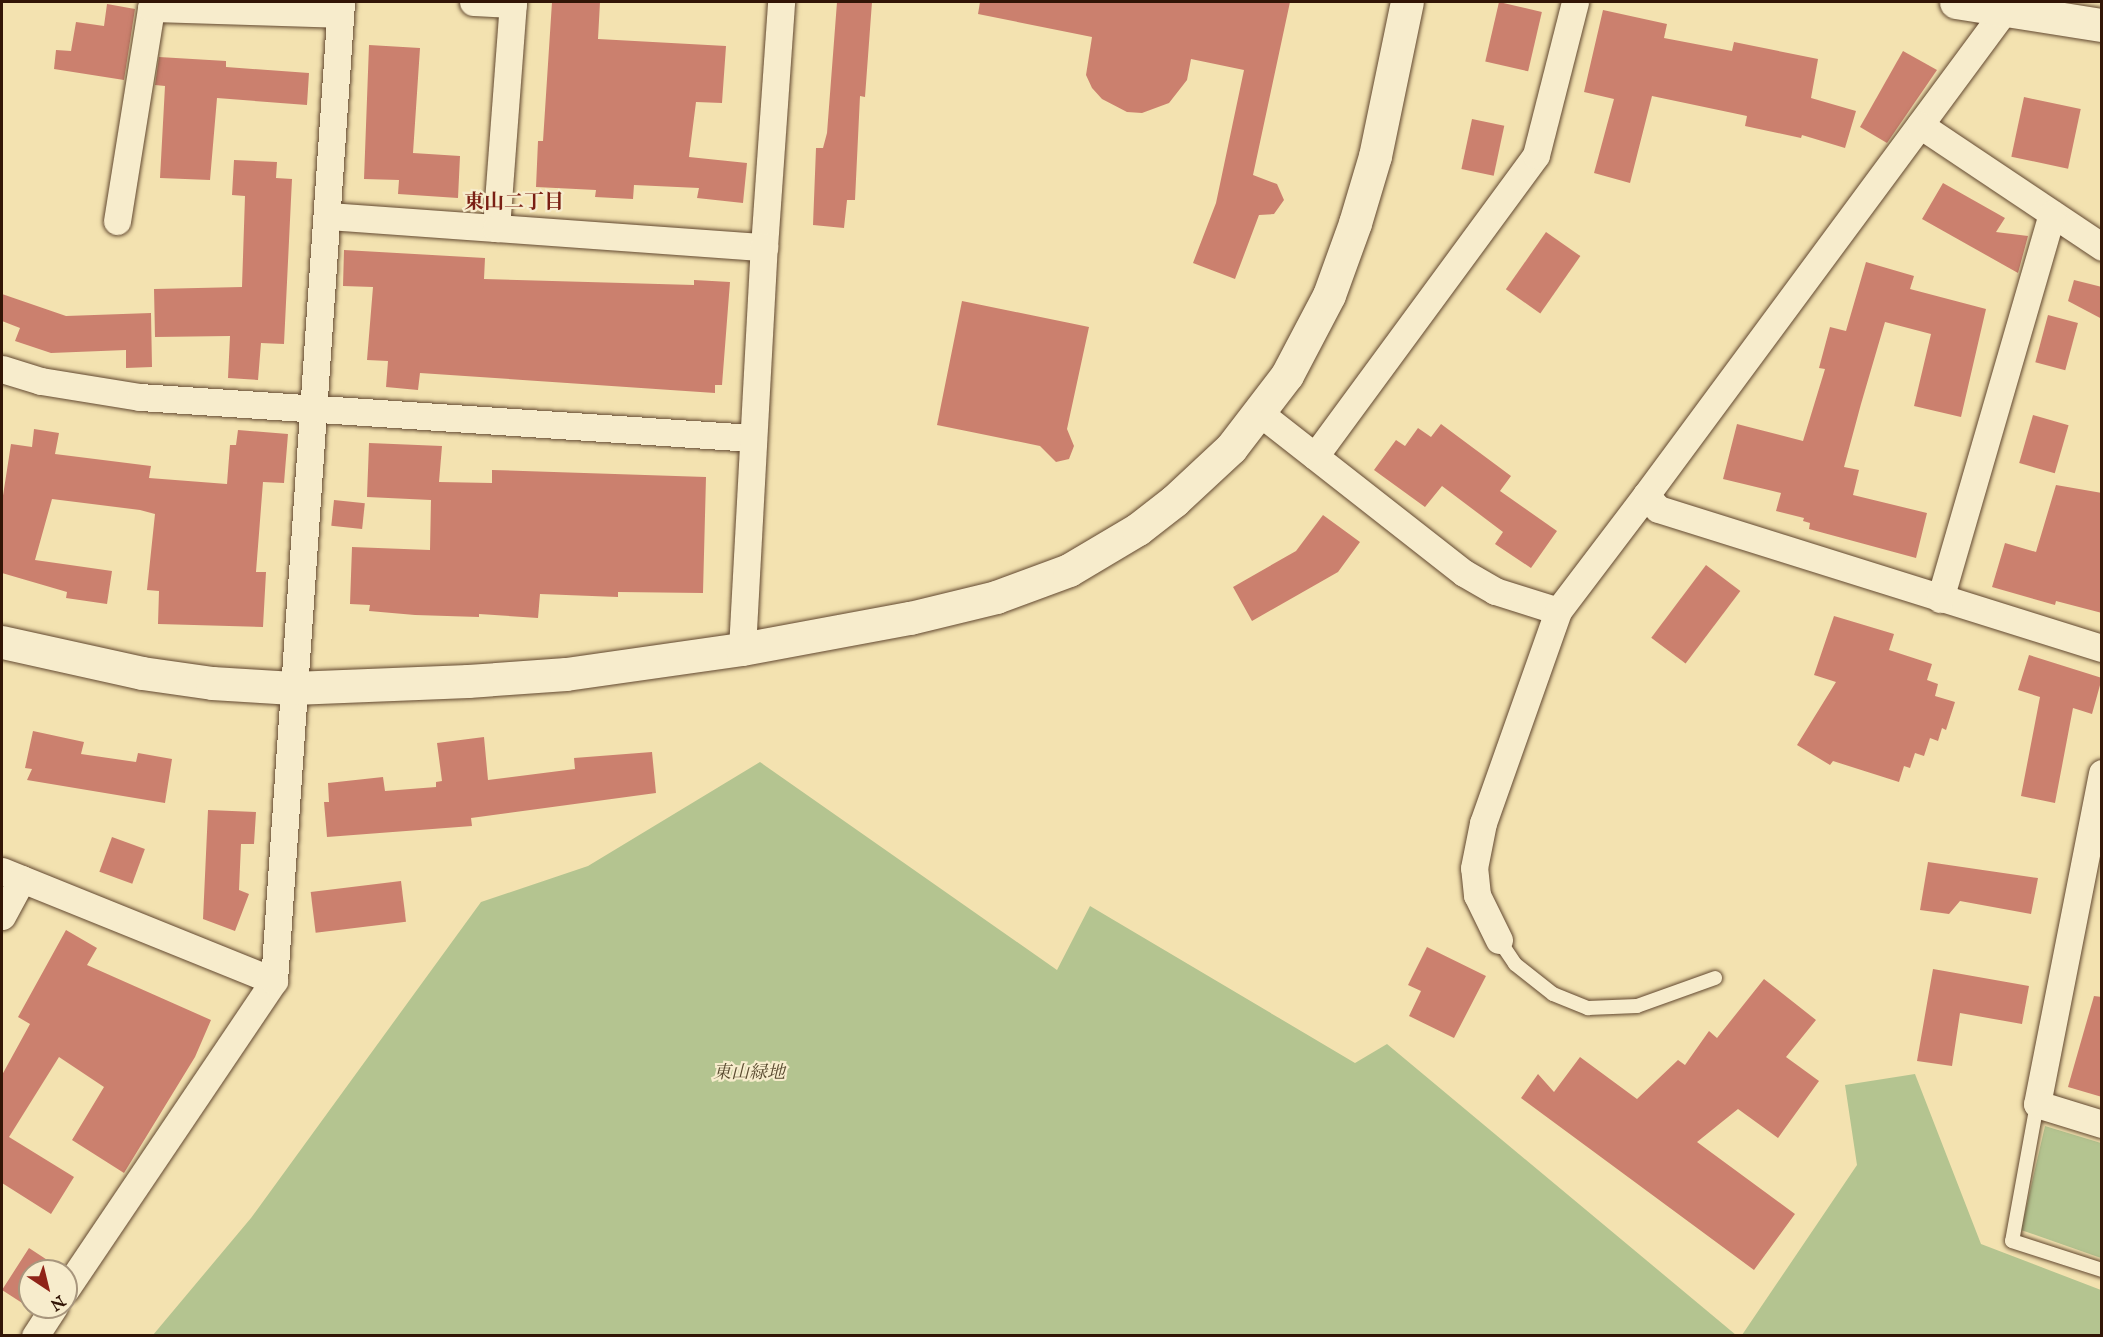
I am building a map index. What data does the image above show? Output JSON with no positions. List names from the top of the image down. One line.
{"districts":["東山二丁目"],"parks":["東山緑地"],"north":"bottom right"}
